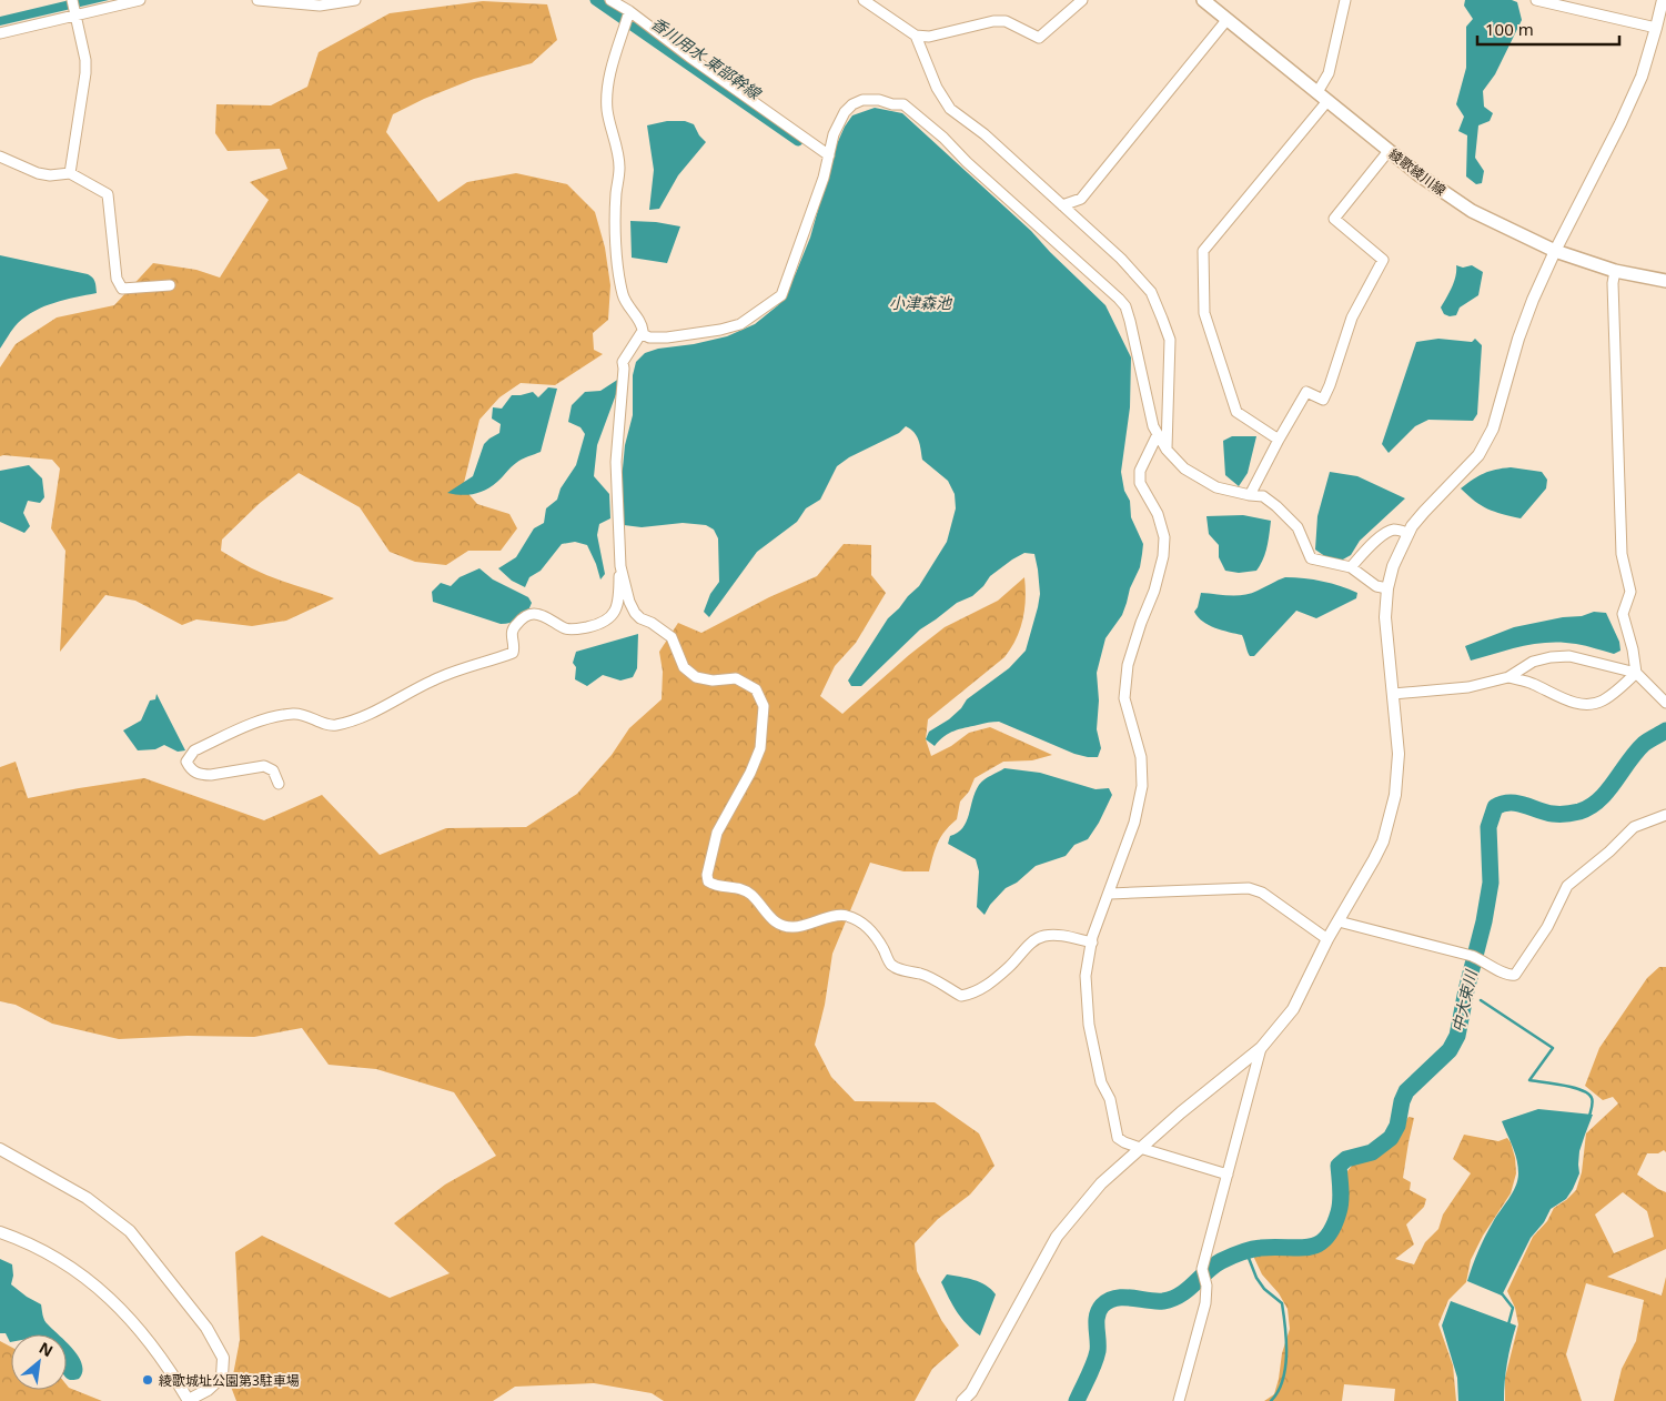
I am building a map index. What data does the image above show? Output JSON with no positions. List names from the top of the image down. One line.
{"streets":{"main road":["綾歌綾川線"]},"water":["香川用水 東部幹線","小津森池","中大束川"],"places":["綾歌城址公園第3駐車場"],"scale_bar":"100 m","north":"top right"}
